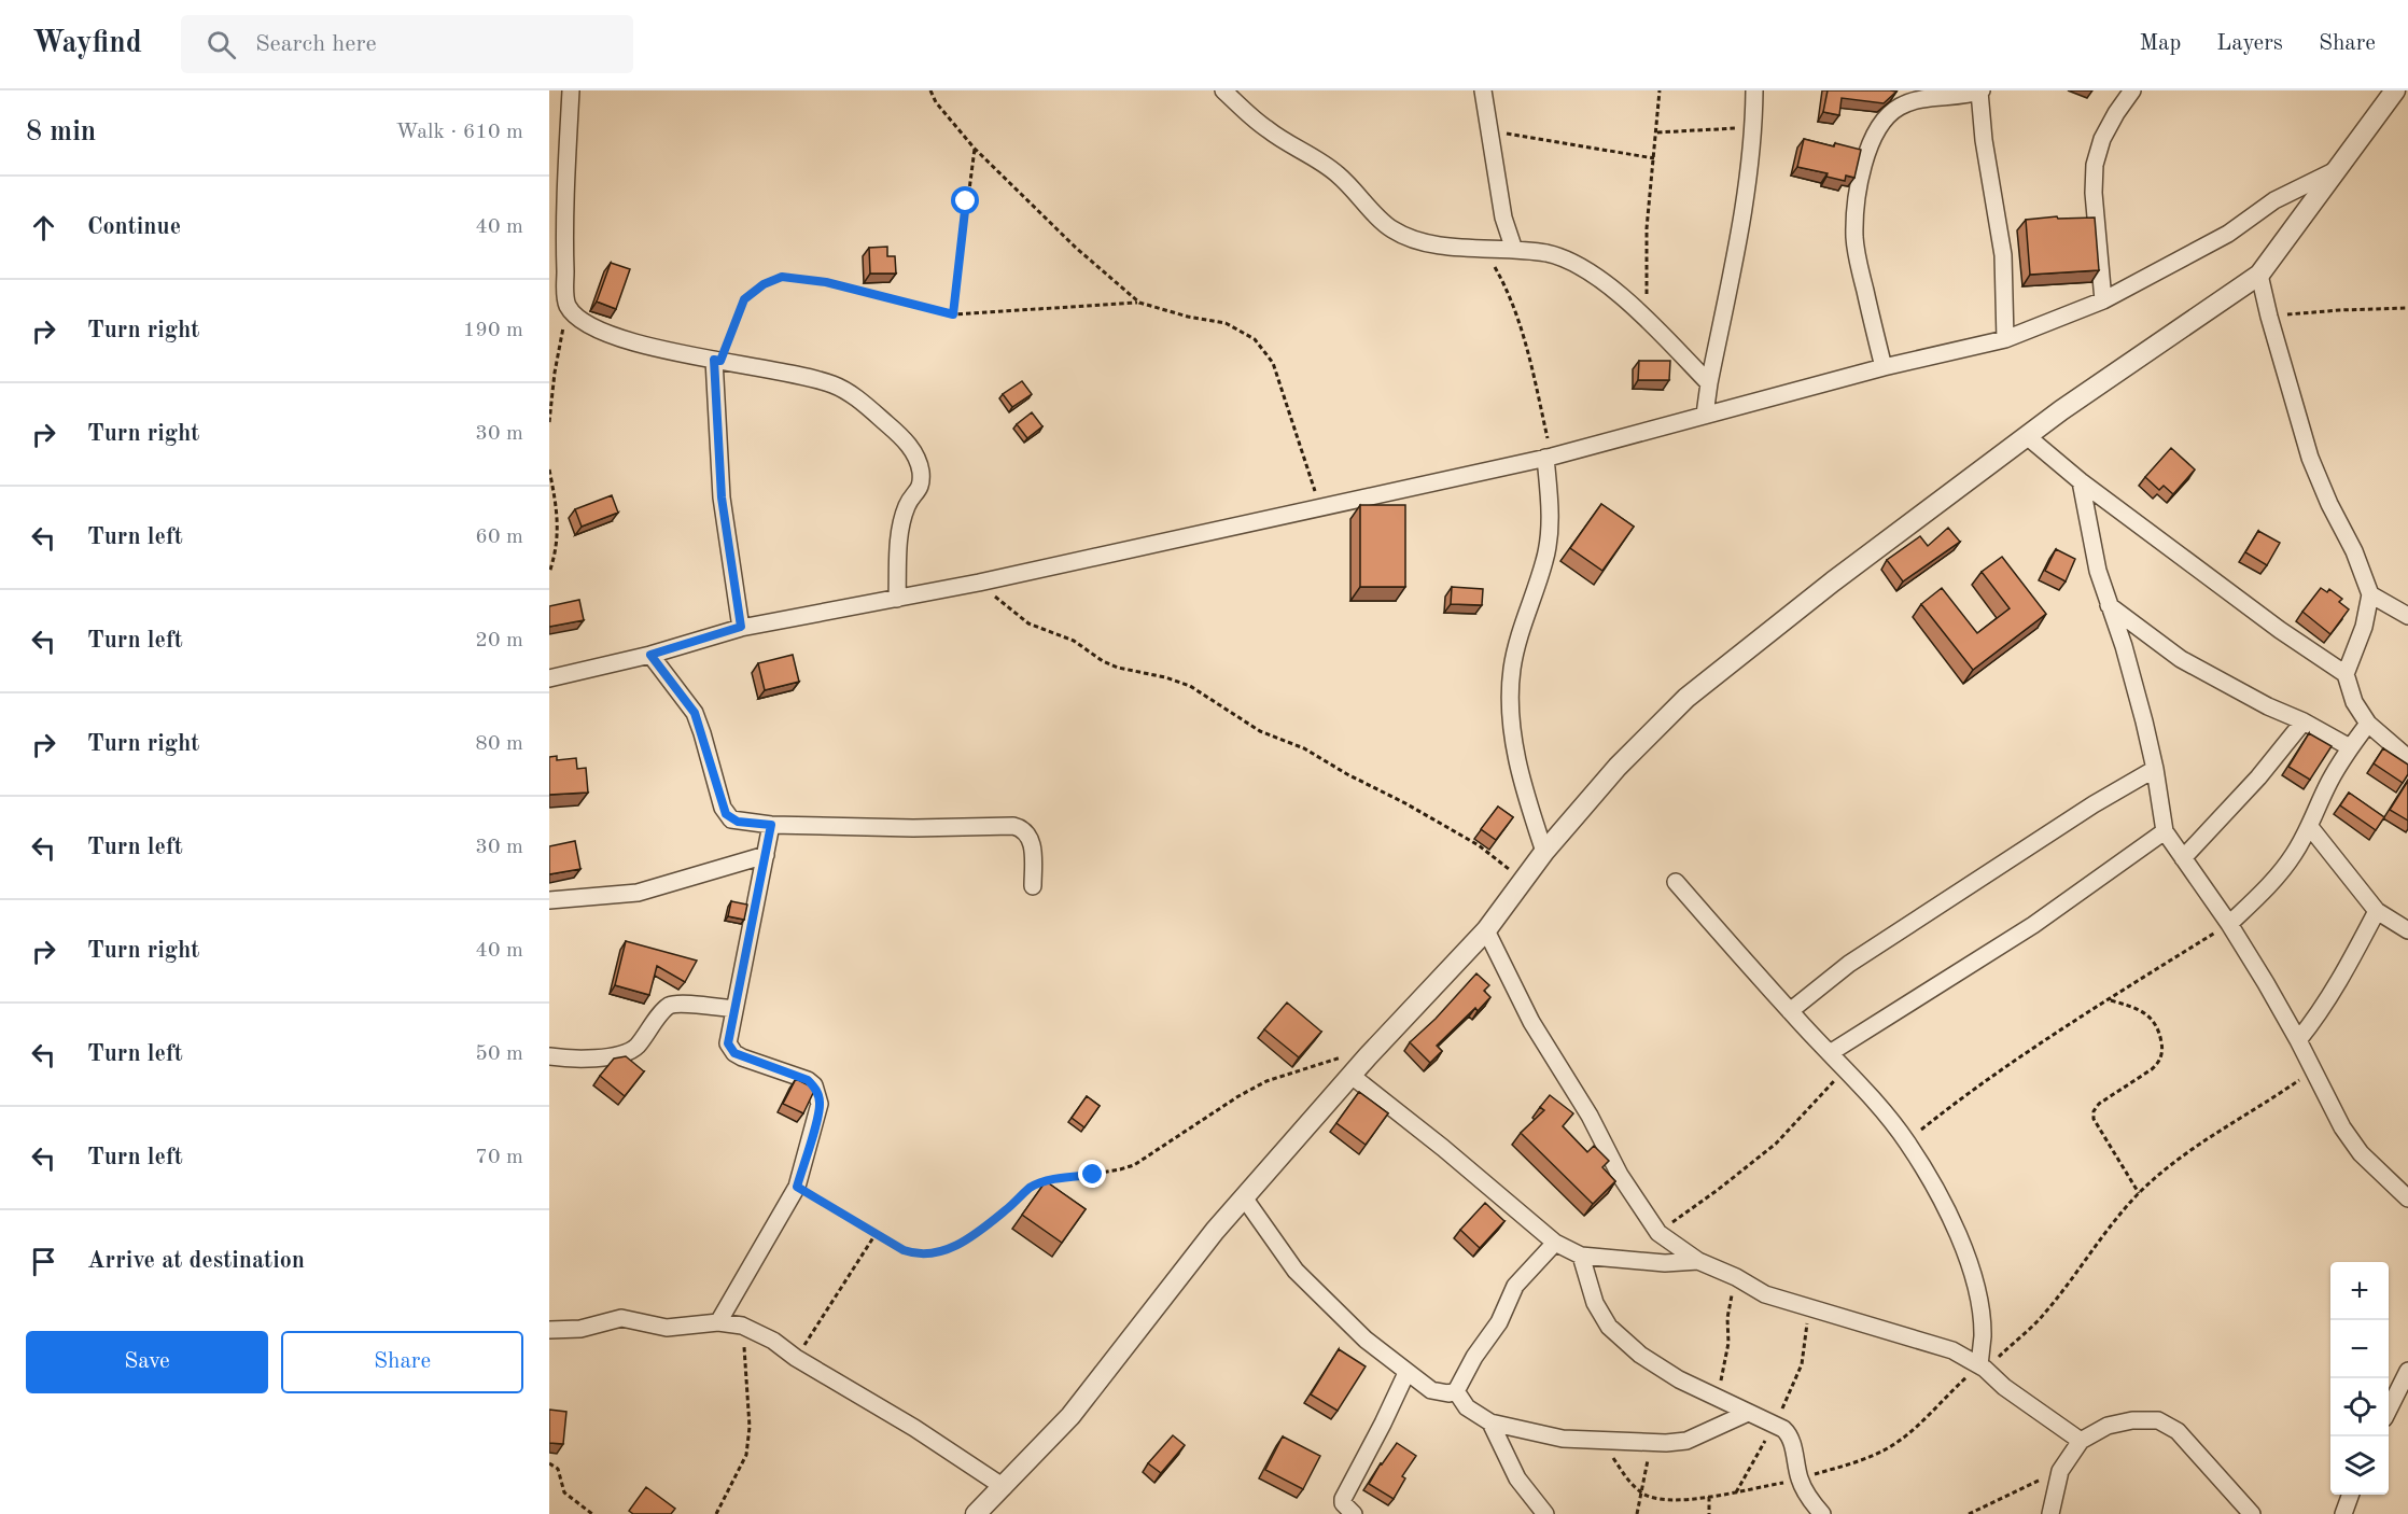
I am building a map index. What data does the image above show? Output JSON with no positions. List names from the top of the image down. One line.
{"page":{"header":"Wayfind","search":"Search here","nav":["Map","Layers","Share"],"heading":["8 min","Walk · 610 m"],"list":[["Continue","40 m"],["Turn right","190 m"],["Turn right","30 m"],["Turn left","60 m"],["Turn left","20 m"],["Turn right","80 m"],["Turn left","30 m"],["Turn right","40 m"],["Turn left","50 m"],["Turn left","70 m"],"Arrive at destination"],"map_buttons":["+","−"],"buttons":["Save","Share"]}}
